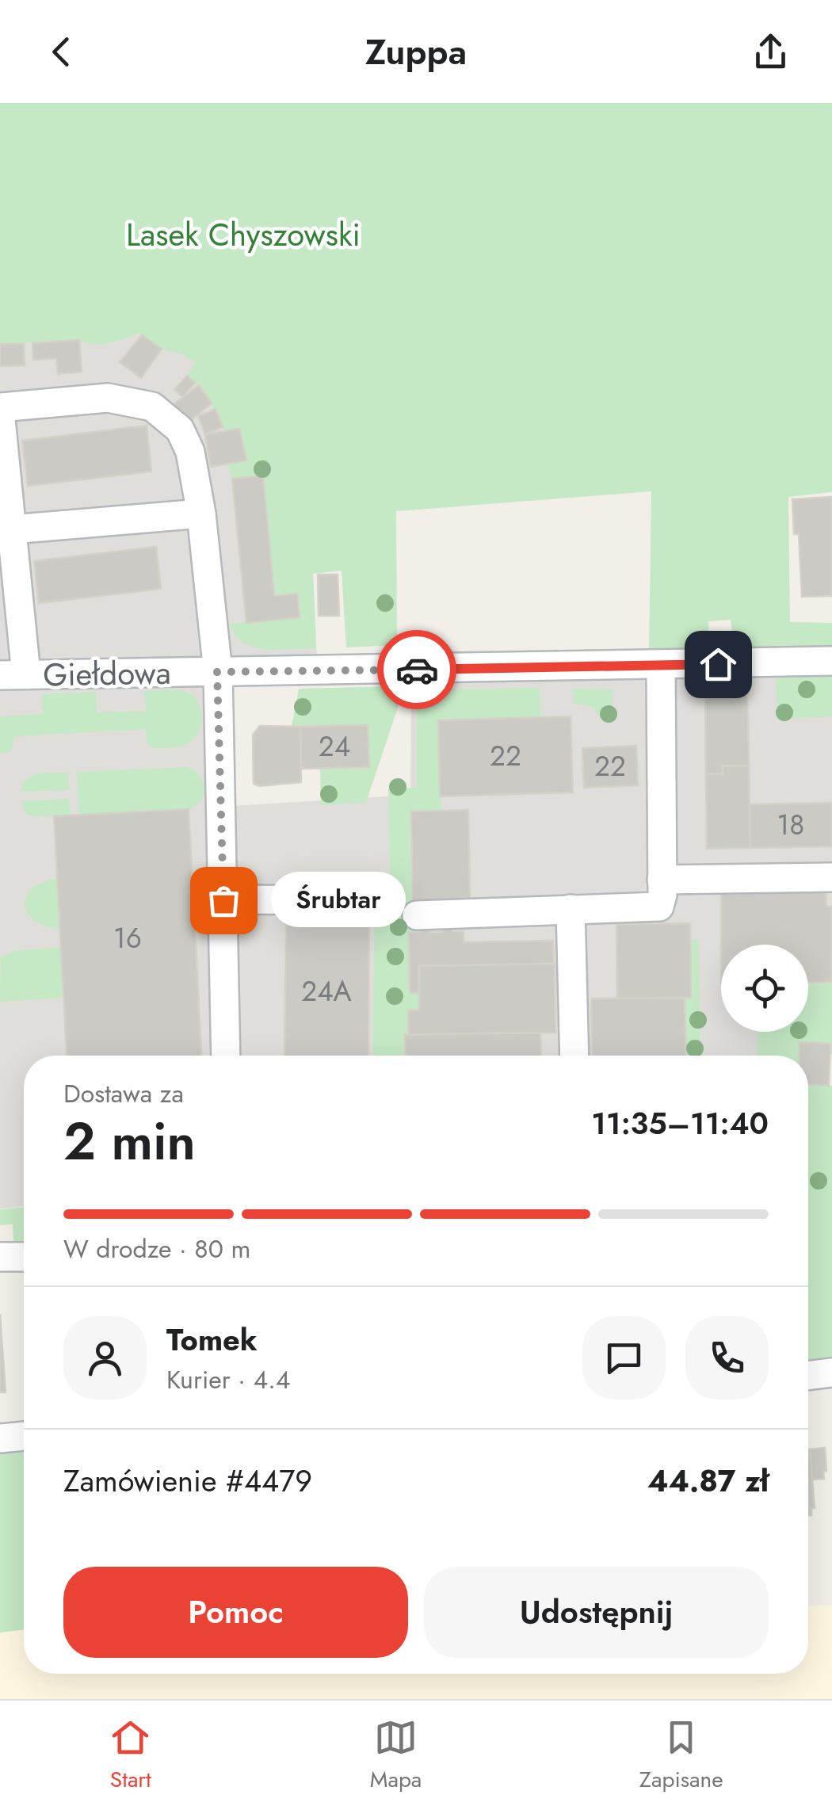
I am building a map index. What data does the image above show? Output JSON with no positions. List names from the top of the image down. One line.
{"streets":{"street":["Giełdowa"]},"parks":["Lasek Chyszowski"],"places":["Śrubtar"],"house_numbers":["24","22","22","18","16","24A"],"page":{"header":"Zuppa","bubble":"Śrubtar","heading":["2 min","Dostawa za","11:35–11:40"],"panel":["Tomek","Kurier · 4.4","Zamówienie #4479","44.87 zł"],"bar":"W drodze · 80 m","buttons":["Pomoc","Udostępnij"],"tabs":["Start","Mapa","Zapisane"]}}
